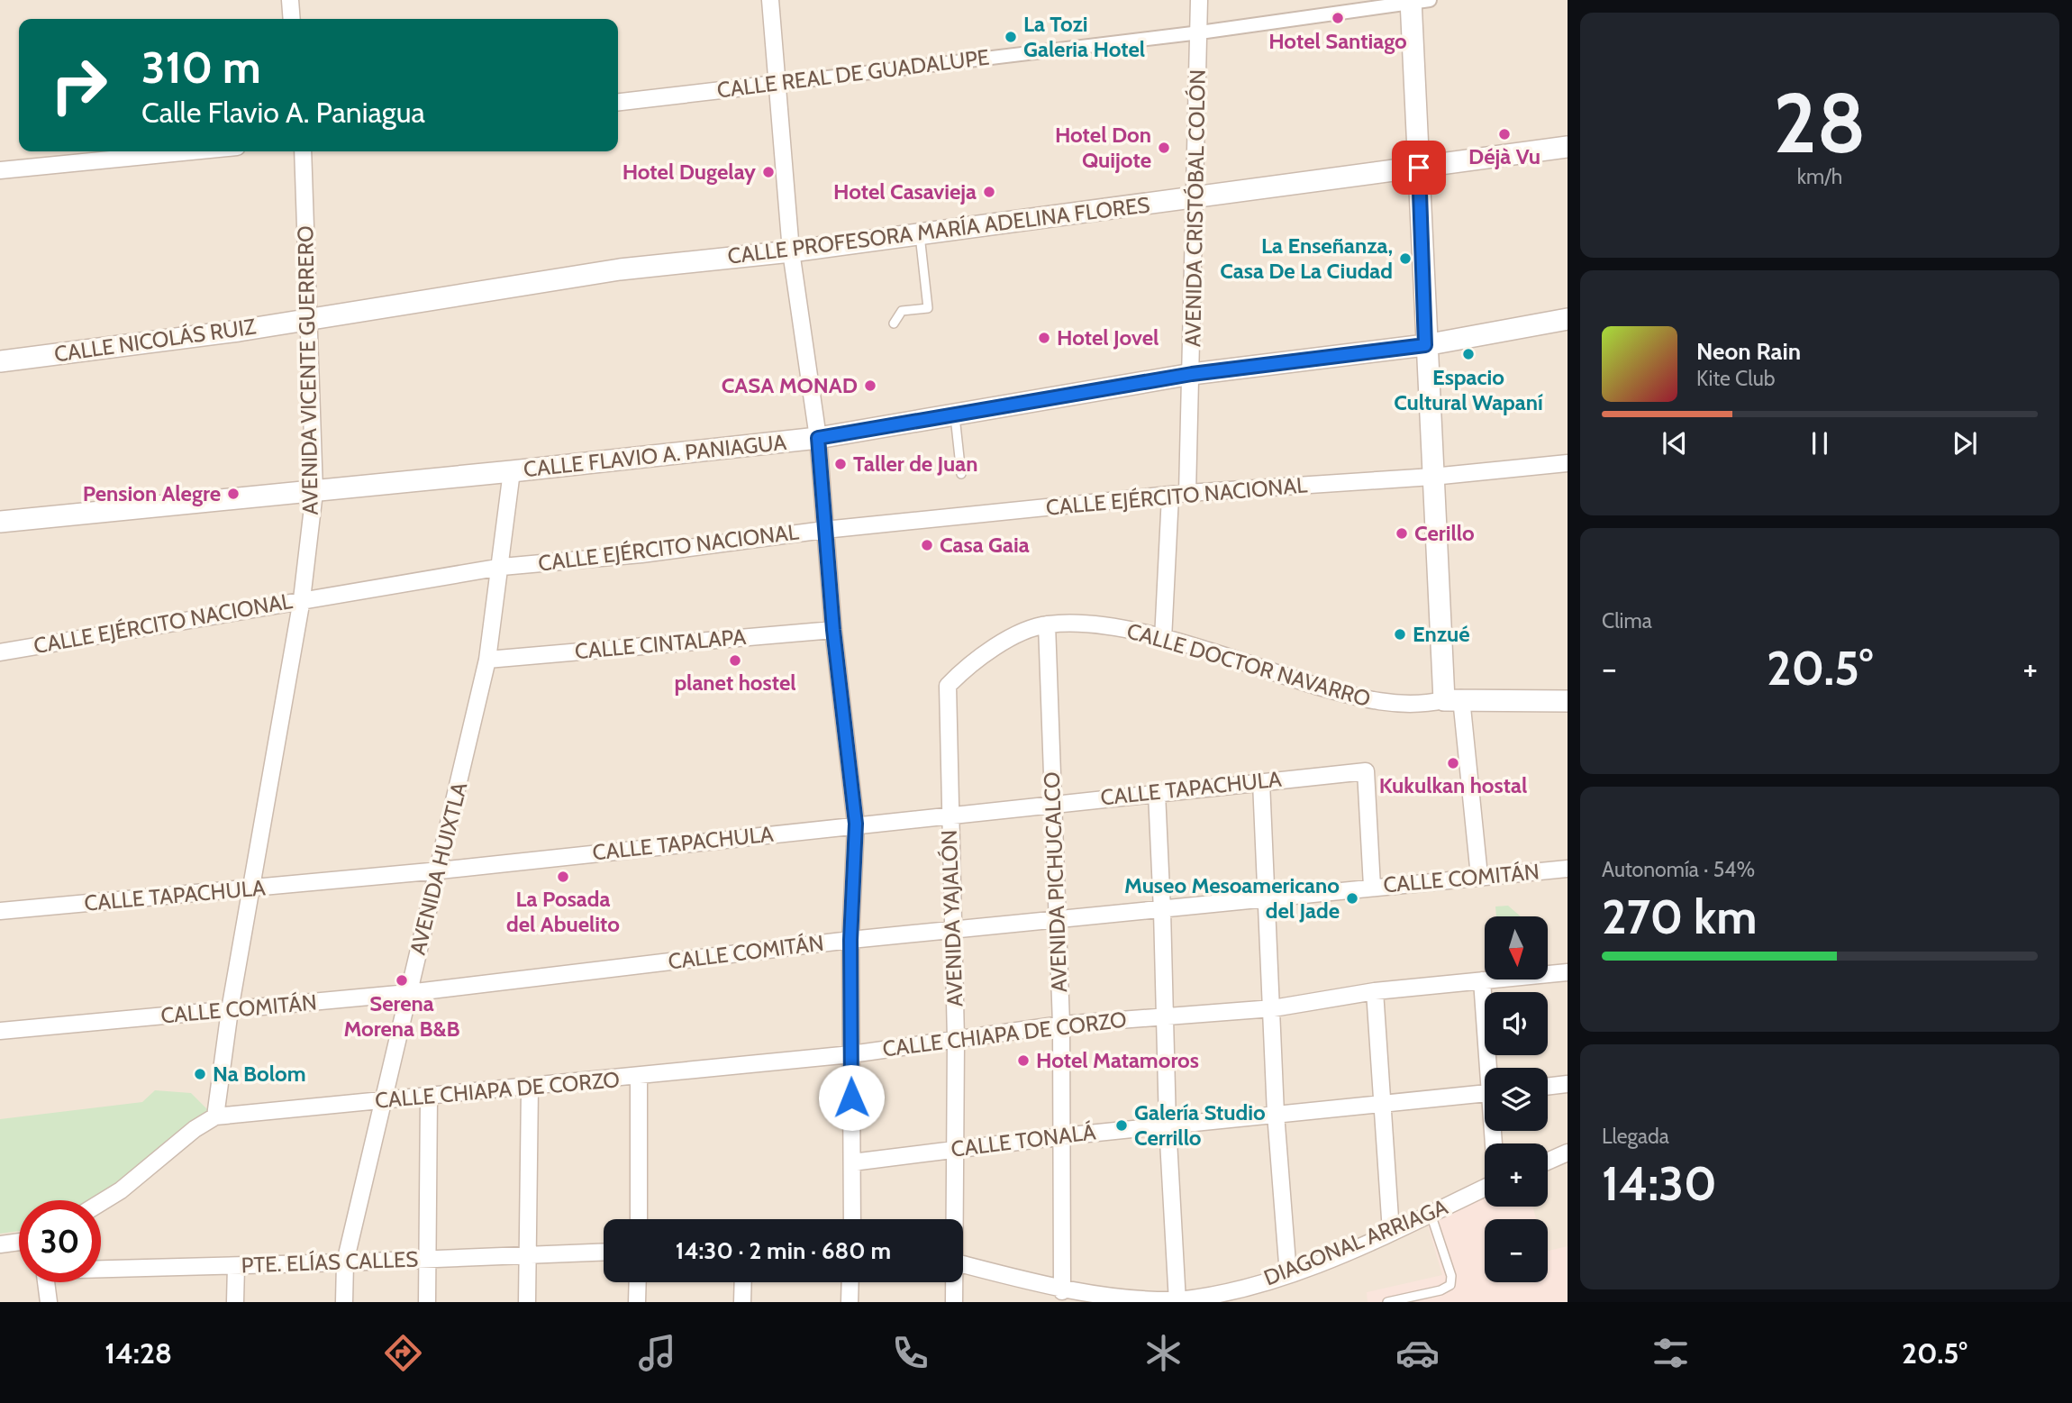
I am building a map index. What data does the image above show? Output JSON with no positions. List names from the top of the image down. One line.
{"streets":{"street":["CALLE REAL DE GUADALUPE","AVENIDA CRISTÓBAL COLÓN","CALLE PROFESORA MARÍA ADELINA FLORES","CALLE NICOLÁS RUIZ","AVENIDA VICENTE GUERRERO","CALLE FLAVIO A. PANIAGUA","CALLE EJÉRCITO NACIONAL","CALLE CINTALAPA","CALLE DOCTOR NAVARRO","CALLE TAPACHULA","AVENIDA HUIXTLA","CALLE COMITÁN","AVENIDA PICHUCALCO","AVENIDA YAJALÓN","CALLE CHIAPA DE CORZO","CALLE TONALÁ","DIAGONAL ARRIAGA","PTE. ELÍAS CALLES"]},"crossings":[["CALLE REAL DE GUADALUPE","AVENIDA CRISTÓBAL COLÓN"],["AVENIDA CRISTÓBAL COLÓN","CALLE PROFESORA MARÍA ADELINA FLORES"],["AVENIDA CRISTÓBAL COLÓN","CALLE FLAVIO A. PANIAGUA"],["AVENIDA CRISTÓBAL COLÓN","CALLE EJÉRCITO NACIONAL"],["CALLE PROFESORA MARÍA ADELINA FLORES","CALLE NICOLÁS RUIZ"],["CALLE PROFESORA MARÍA ADELINA FLORES","AVENIDA VICENTE GUERRERO"],["CALLE NICOLÁS RUIZ","AVENIDA VICENTE GUERRERO"],["AVENIDA VICENTE GUERRERO","CALLE FLAVIO A. PANIAGUA"],["AVENIDA VICENTE GUERRERO","CALLE EJÉRCITO NACIONAL"],["AVENIDA VICENTE GUERRERO","CALLE TAPACHULA"],["AVENIDA VICENTE GUERRERO","CALLE COMITÁN"],["AVENIDA VICENTE GUERRERO","CALLE CHIAPA DE CORZO"],["CALLE FLAVIO A. PANIAGUA","AVENIDA HUIXTLA"],["CALLE EJÉRCITO NACIONAL","AVENIDA HUIXTLA"],["CALLE CINTALAPA","AVENIDA HUIXTLA"],["CALLE DOCTOR NAVARRO","AVENIDA PICHUCALCO"],["CALLE DOCTOR NAVARRO","AVENIDA YAJALÓN"],["CALLE TAPACHULA","AVENIDA HUIXTLA"],["CALLE TAPACHULA","CALLE COMITÁN"],["CALLE TAPACHULA","AVENIDA PICHUCALCO"],["CALLE TAPACHULA","AVENIDA YAJALÓN"],["AVENIDA HUIXTLA","CALLE COMITÁN"],["AVENIDA HUIXTLA","CALLE CHIAPA DE CORZO"],["AVENIDA HUIXTLA","PTE. ELÍAS CALLES"],["CALLE COMITÁN","AVENIDA PICHUCALCO"],["CALLE COMITÁN","AVENIDA YAJALÓN"],["AVENIDA PICHUCALCO","CALLE CHIAPA DE CORZO"],["AVENIDA PICHUCALCO","CALLE TONALÁ"],["AVENIDA PICHUCALCO","DIAGONAL ARRIAGA"],["AVENIDA YAJALÓN","CALLE CHIAPA DE CORZO"],["AVENIDA YAJALÓN","CALLE TONALÁ"]],"places":["Hotel Santiago","La Tozi Galeria Hotel","Déjà Vu","Hotel Don Quijote","Hotel Dugelay","Hotel Casavieja","La Enseñanza, Casa De La Ciudad","Hotel Jovel","Espacio Cultural Wapaní","CASA MONAD","Taller de Juan","Pension Alegre","Cerillo","Casa Gaia","Enzué","planet hostel","Kukulkan hostal","La Posada del Abuelito","Museo Mesoamericano del Jade","Serena Morena B&B","Hotel Matamoros","Na Bolom","Galería Studio Cerrillo"],"north":"bottom","page":{"tile":[["28","km/h"],"Clima",["Autonomía · 54%","270 km"],["Llegada","14:30"]],"turn":["310 m","Calle Flavio A. Paniagua"],"song":["Neon Rain","Kite Club"],"heat":["−","20.5°","+"],"map_buttons":["+","−"],"limit":"30","trip":"14:30 · 2 min · 680 m","tabs":["14:28","20.5°"]}}
